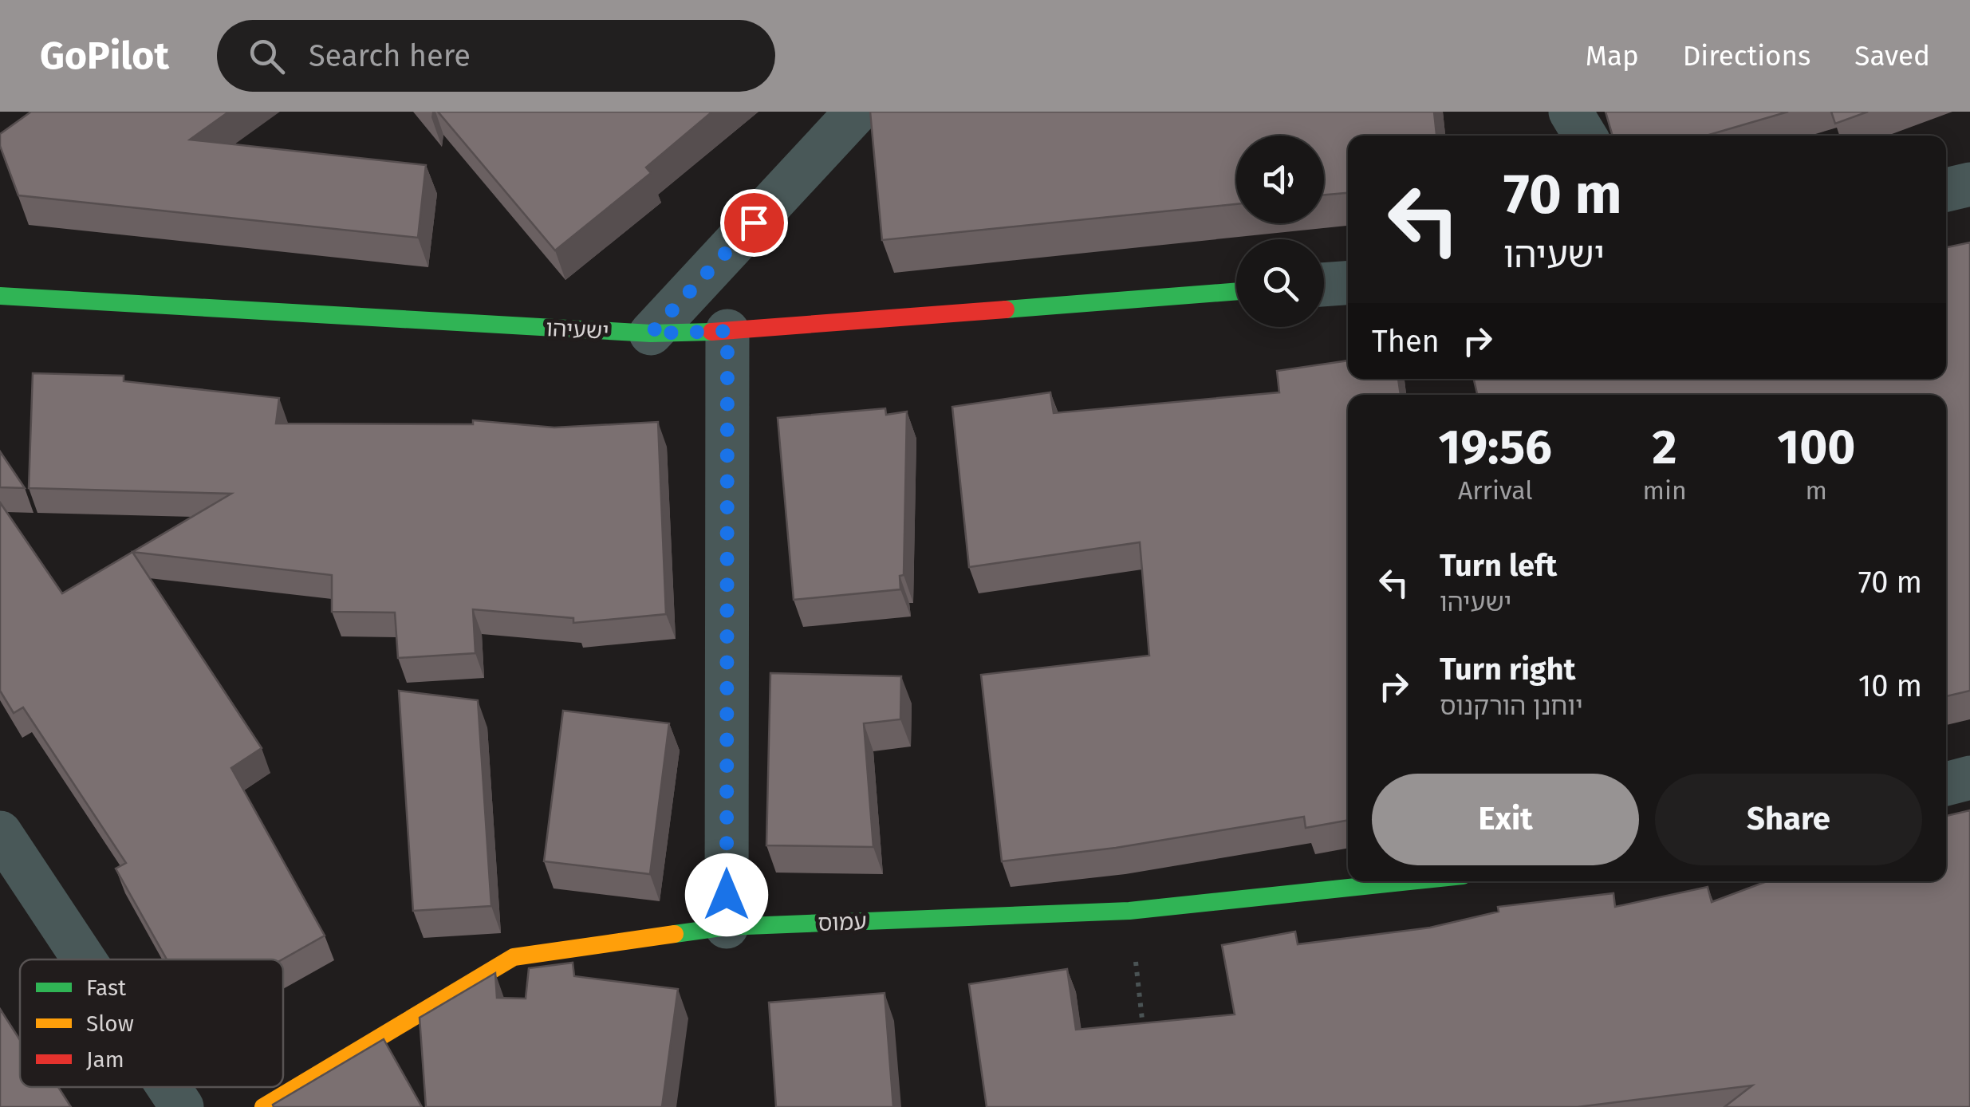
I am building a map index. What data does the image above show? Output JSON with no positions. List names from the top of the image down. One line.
{"streets":{"street":["ישעיהו","עמוס"]},"legend":["Fast","Slow","Jam"],"page":{"header":"GoPilot","search":"Search here","nav":["Map","Directions","Saved"],"turn":["70 m","ישעיהו"],"then":"Then","eta":["19:56","Arrival","2","min","100","m"],"list":[{"name":"Turn left","note":"ישעיהו","value":"70 m"},{"name":"Turn right","note":"יוחנן הורקנוס","value":"10 m"}],"buttons":["Exit","Share"]}}
